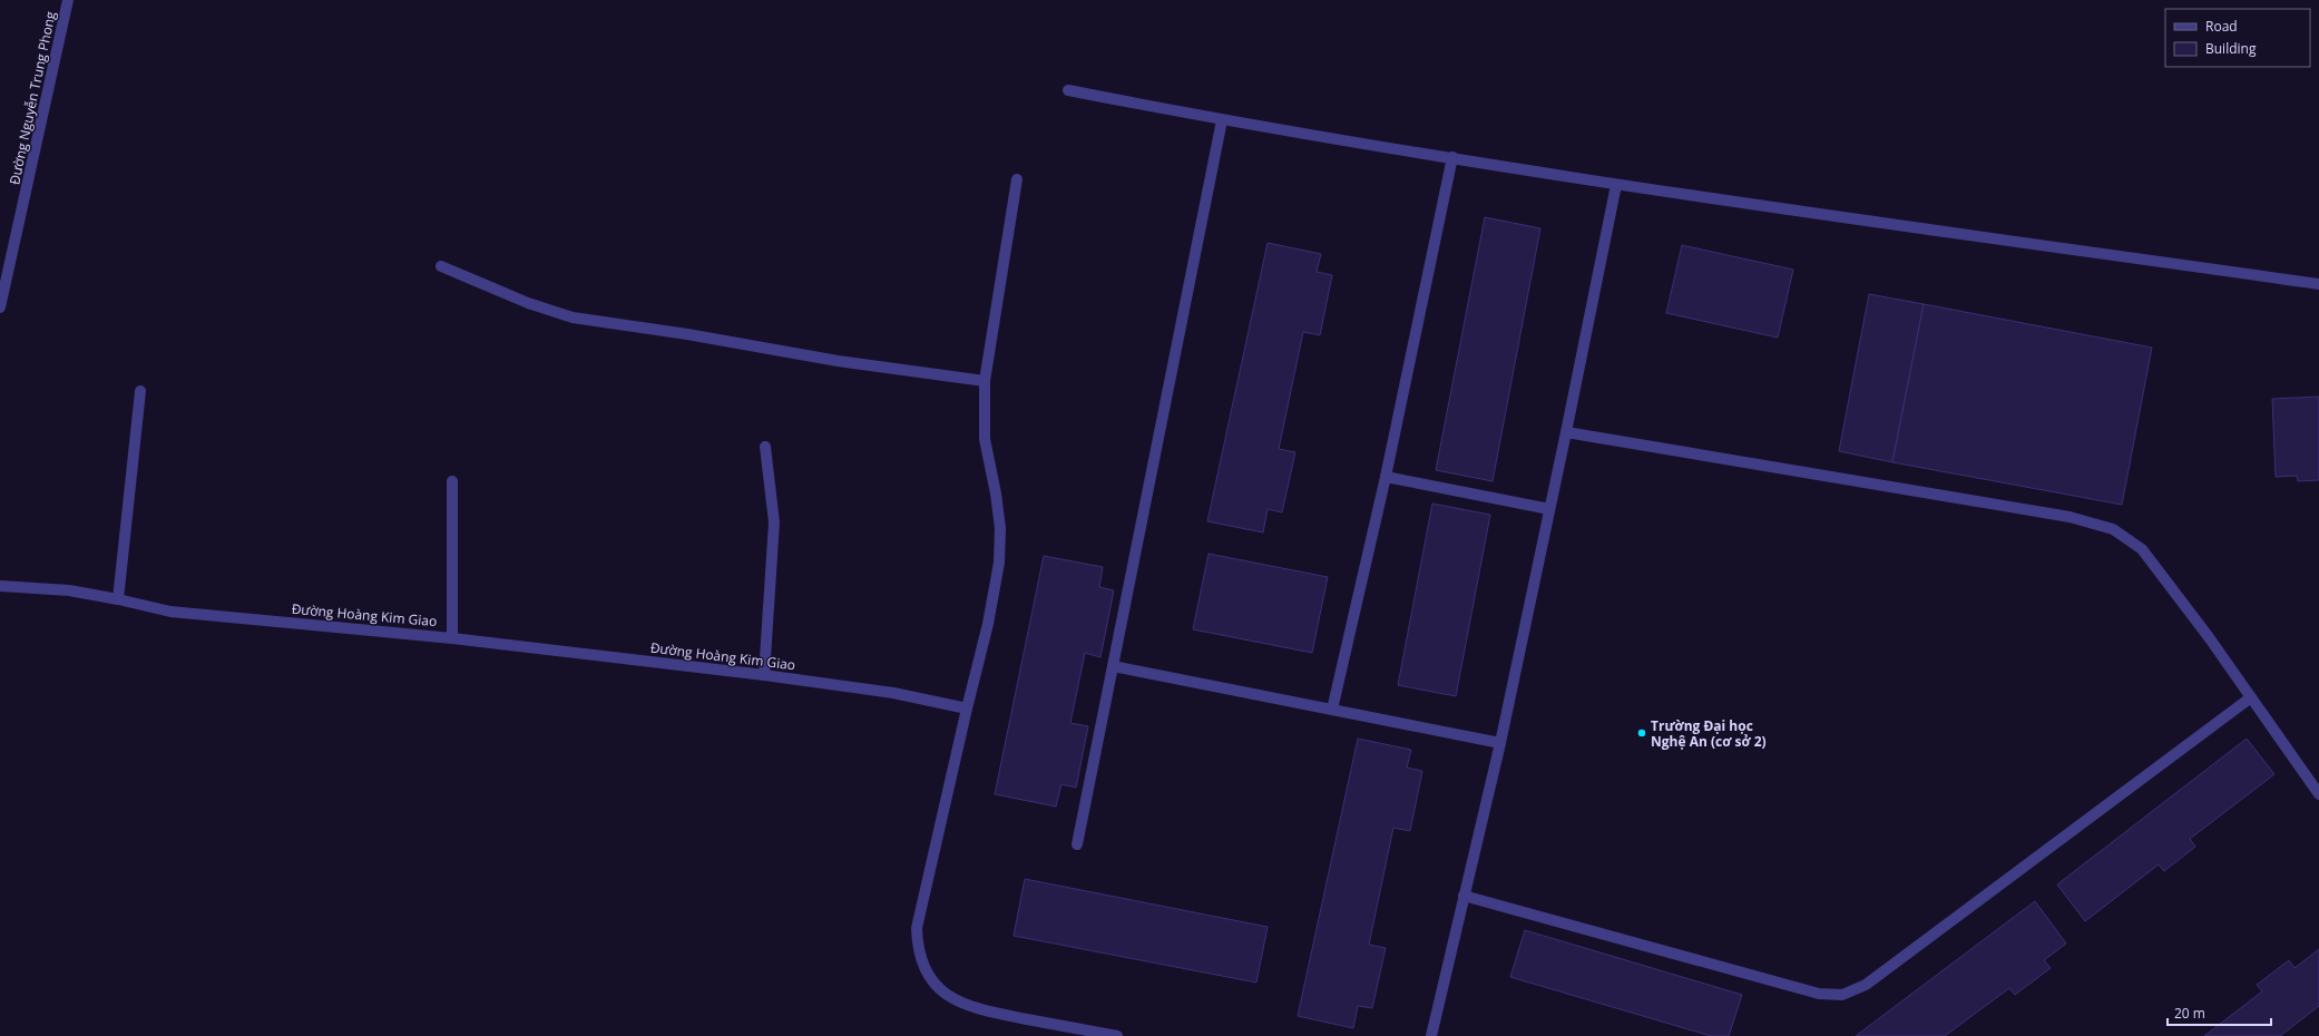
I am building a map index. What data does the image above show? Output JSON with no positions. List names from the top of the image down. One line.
{"streets":{"street":["Đường Nguyễn Trung Phong","Đường Hoàng Kim Giao"]},"places":["Trường Đại học Nghệ An (cơ sở 2)"],"legend":["Road","Building"],"scale_bar":"20 m"}
